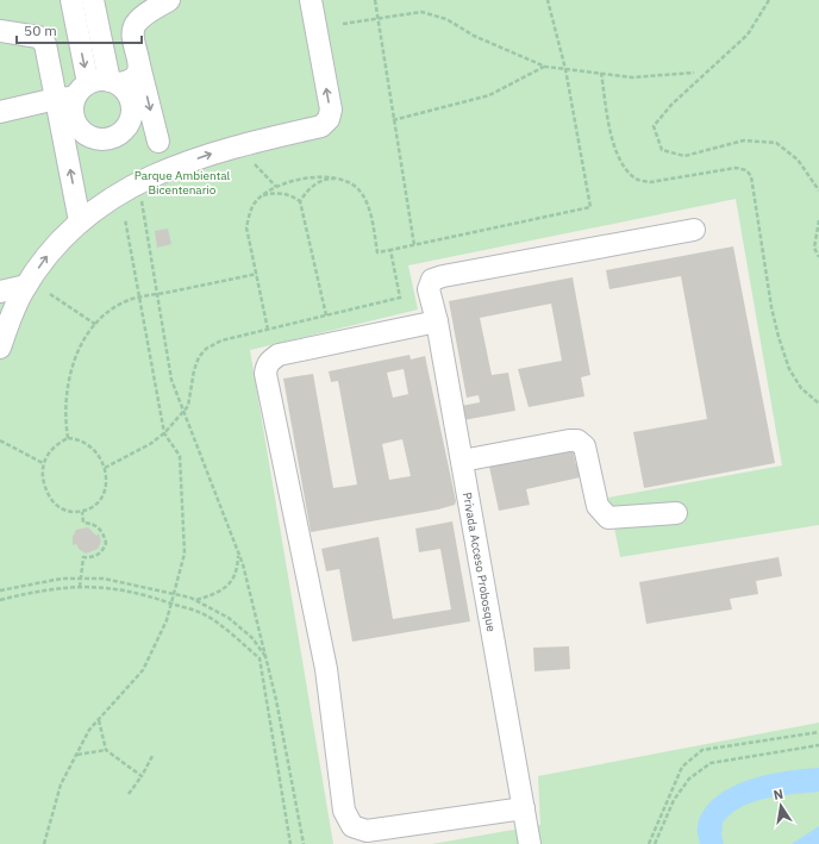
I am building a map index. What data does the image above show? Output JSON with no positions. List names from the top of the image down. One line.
{"streets":{"lane":["Privada Acceso Probosque"]},"parks":["Parque Ambiental Bicentenario"],"scale_bar":"50 m","north":"top"}
